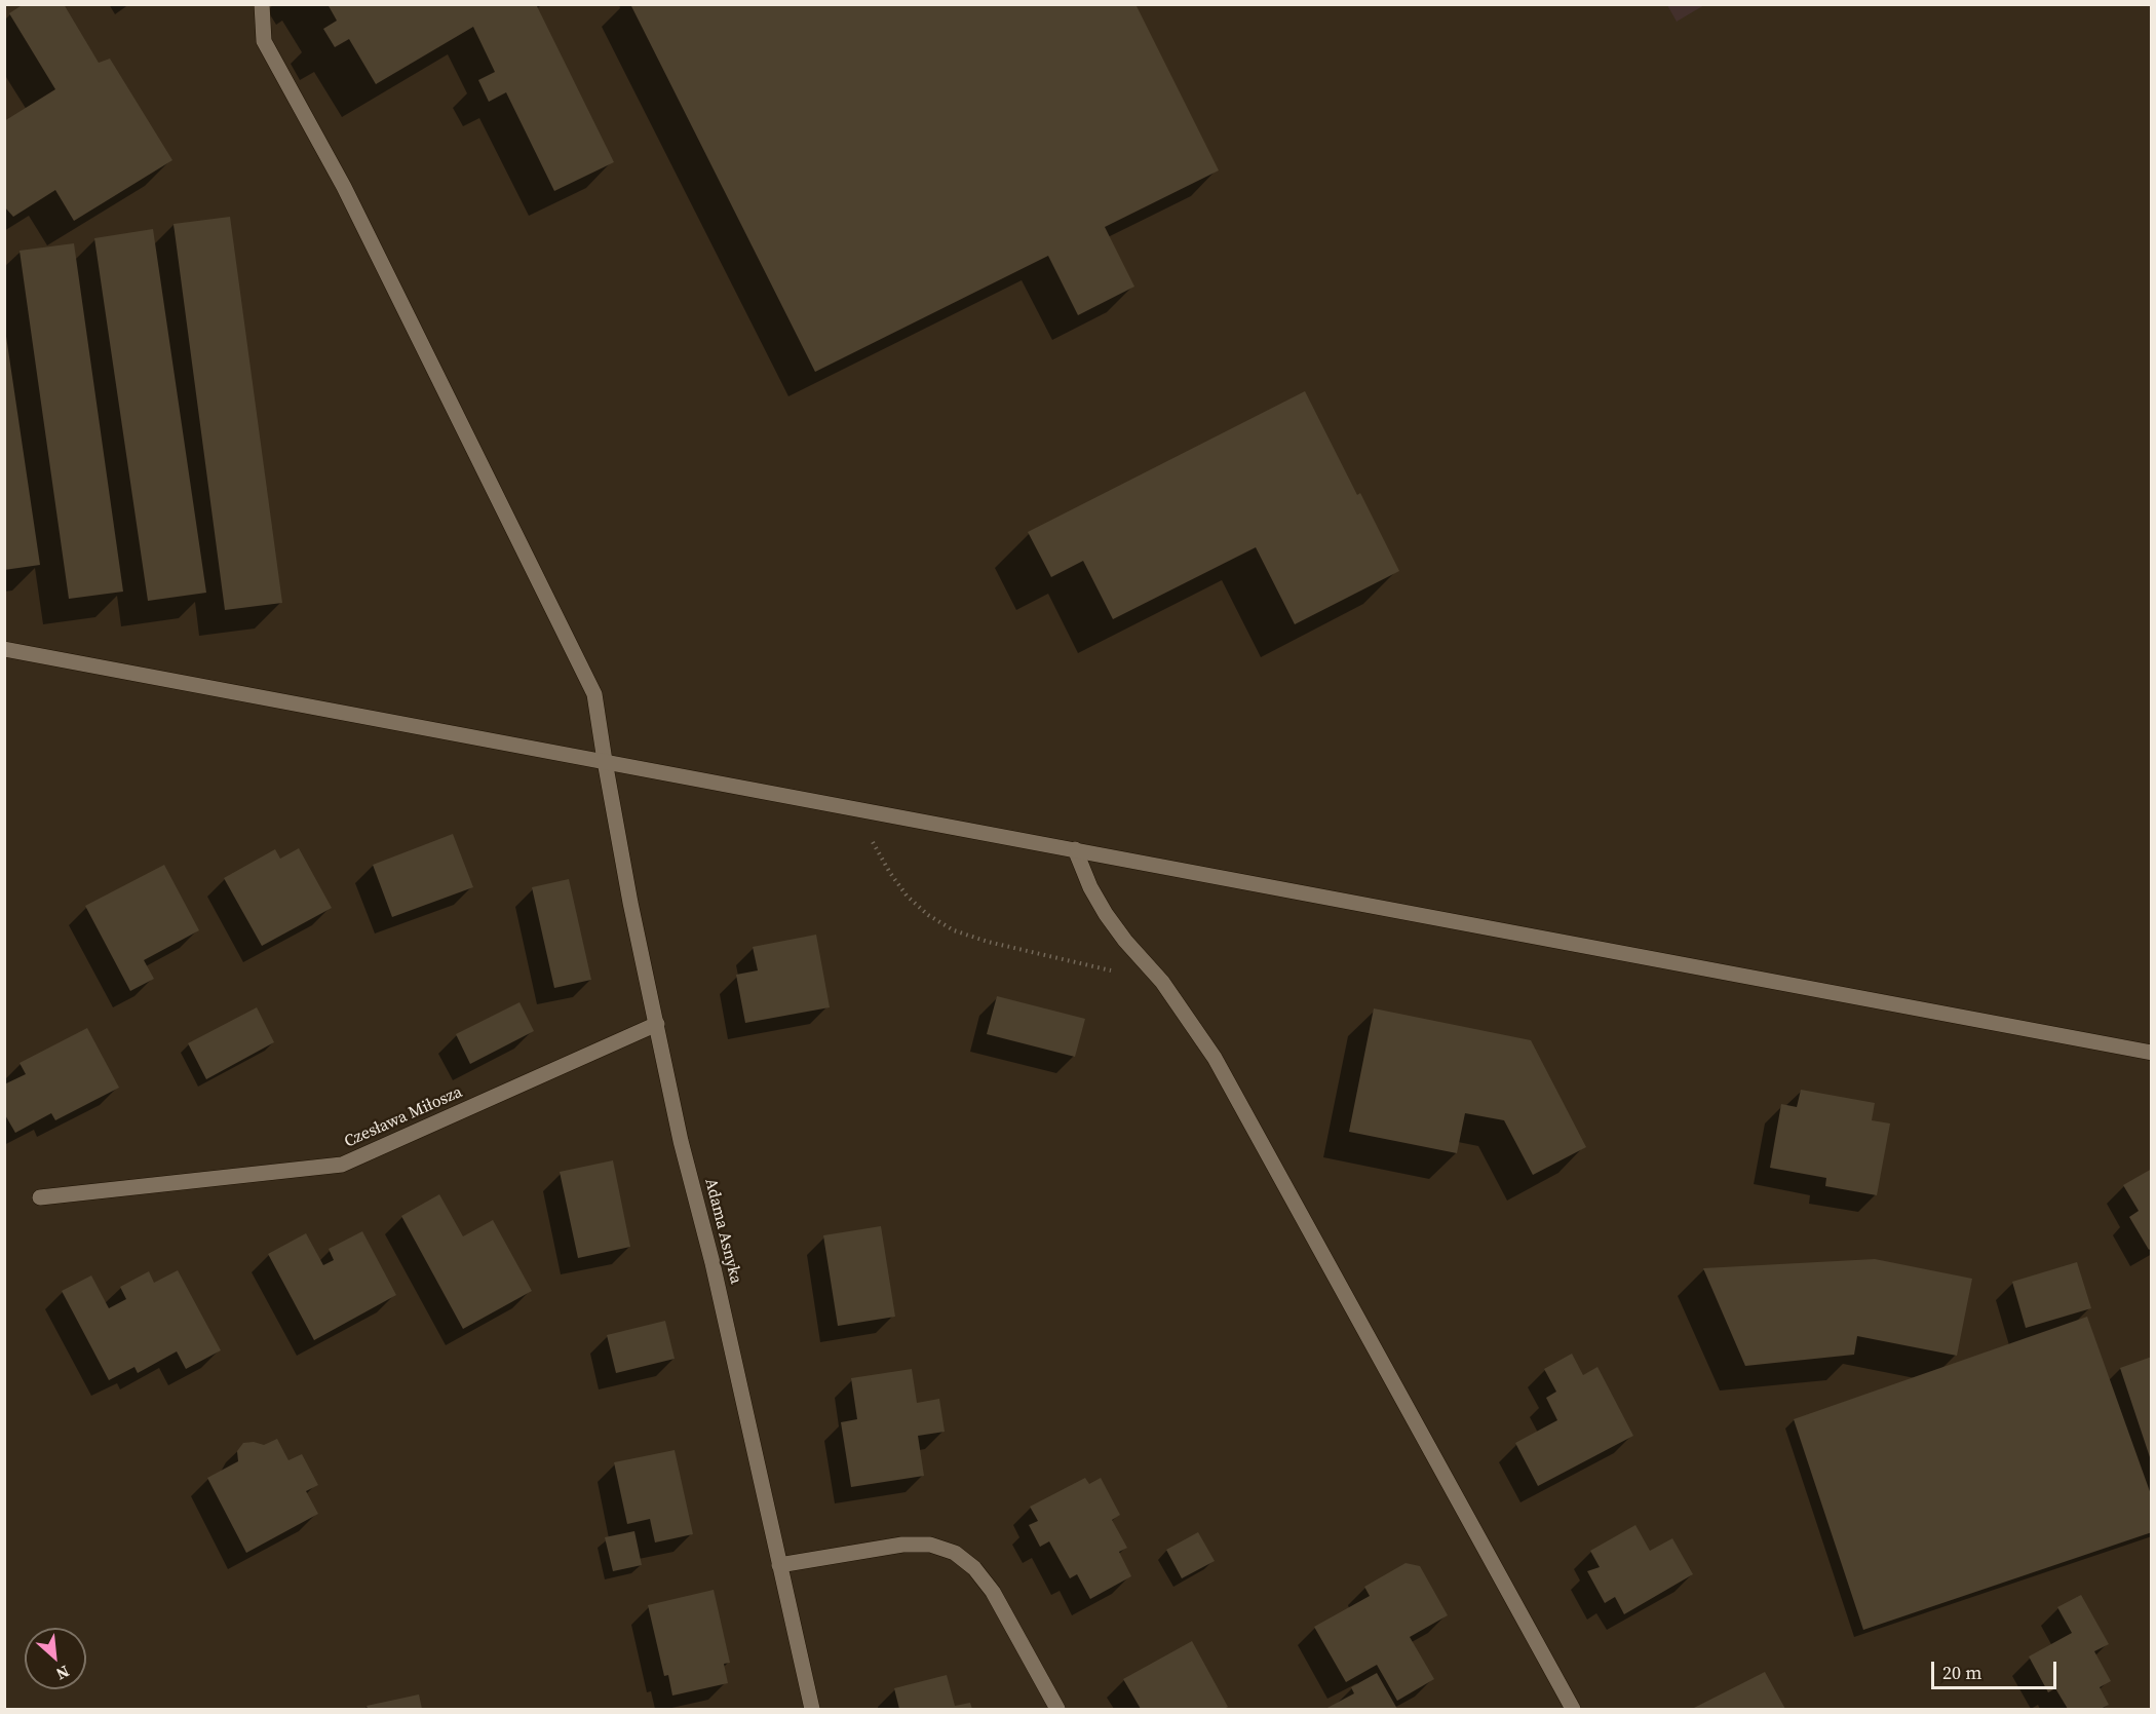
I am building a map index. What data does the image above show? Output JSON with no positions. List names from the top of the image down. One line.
{"streets":{"street":["Czesława Miłosza","Adama Asnyka"]},"crossings":[["Czesława Miłosza","Adama Asnyka"]],"scale_bar":"20 m","north":"bottom right"}
